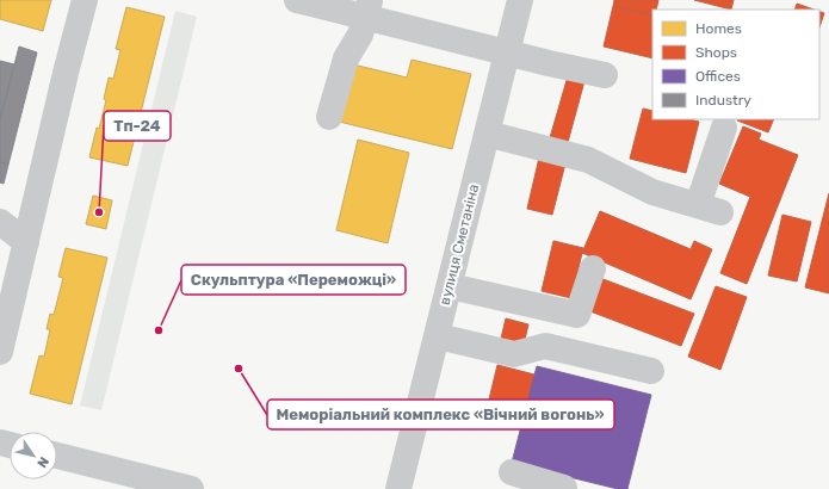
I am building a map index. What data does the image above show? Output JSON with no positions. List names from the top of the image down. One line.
{"streets":{"street":["вулиця Сметаніна"]},"places":["Тп-24","Скульптура «Переможці»","Меморіальний комплекс «Вічний вогонь»"],"legend":["Homes","Shops","Offices","Industry"],"north":"bottom right"}
